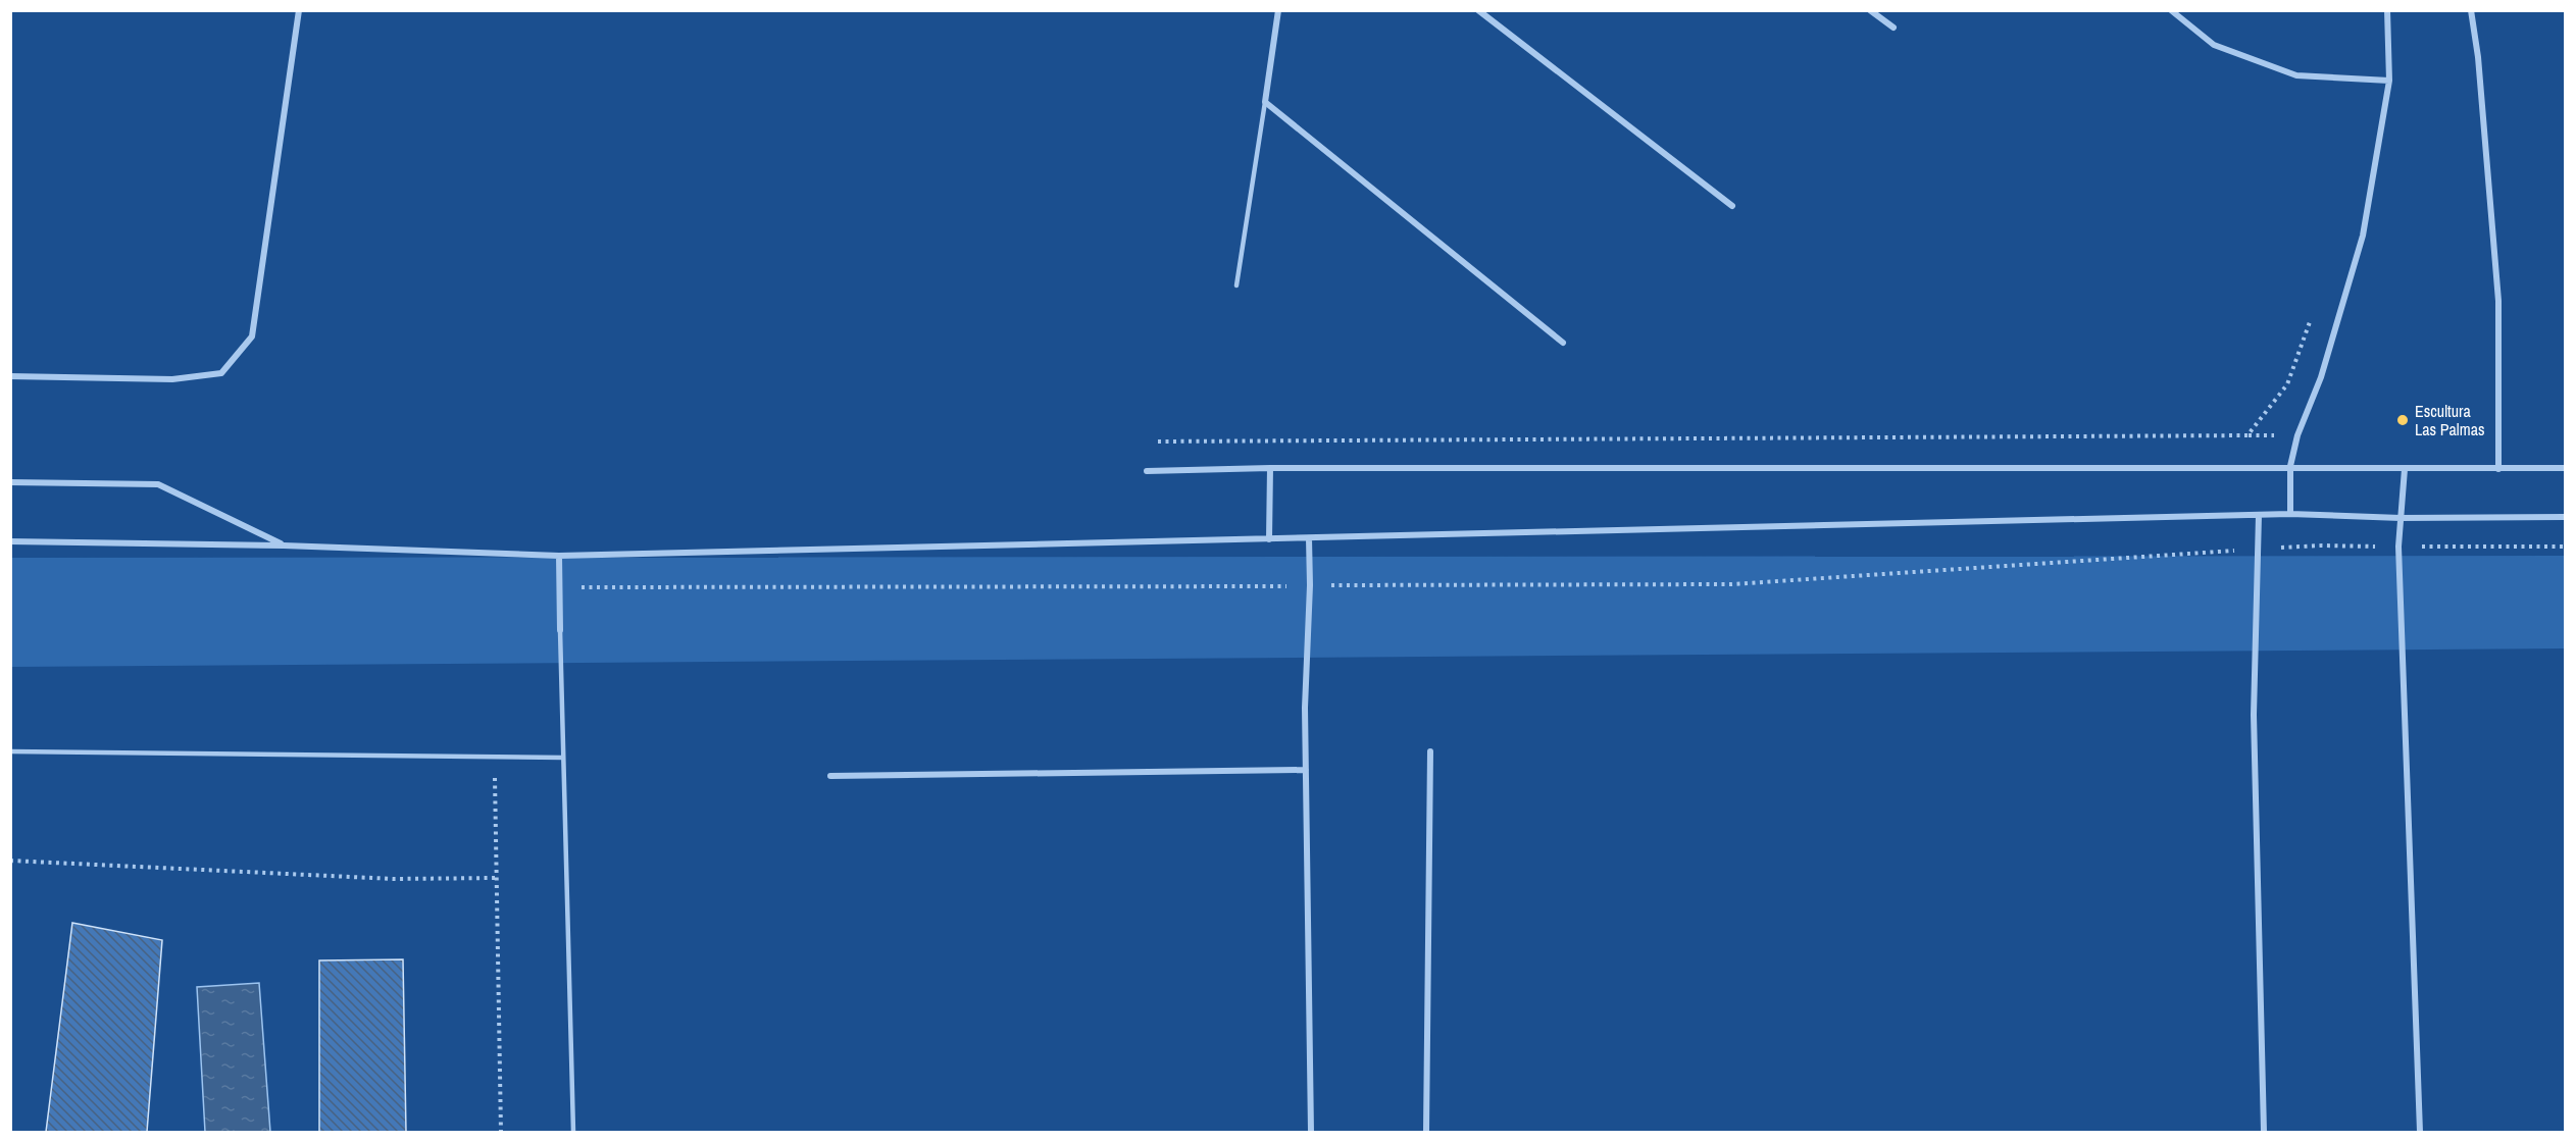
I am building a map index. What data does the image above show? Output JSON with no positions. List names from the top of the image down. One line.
{"places":["Escultura Las Palmas"]}
